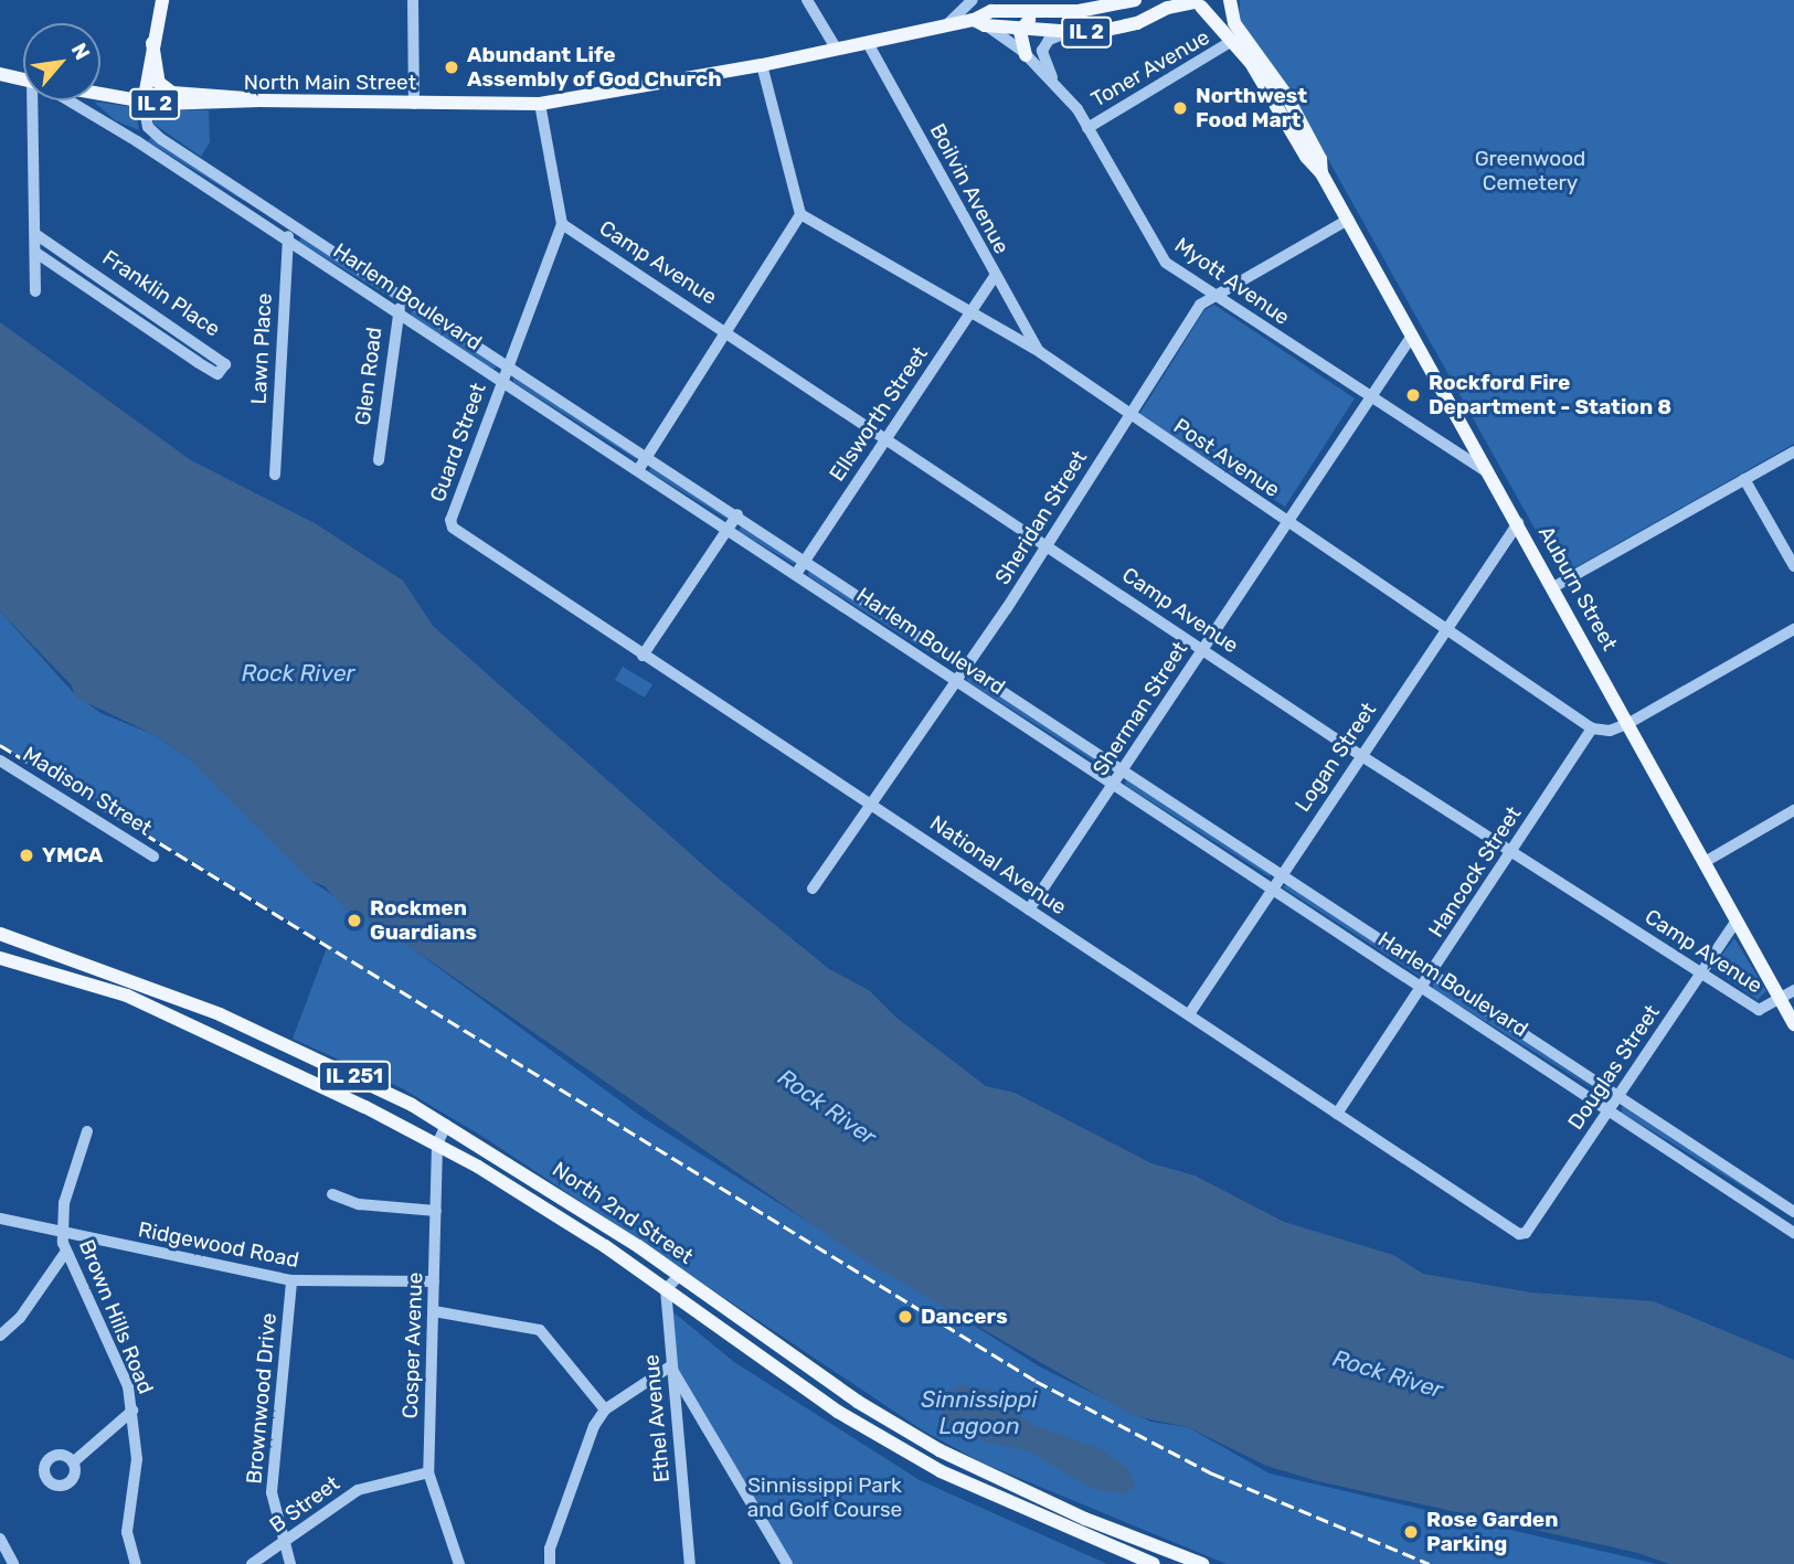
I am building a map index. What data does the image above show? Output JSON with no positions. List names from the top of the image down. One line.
{"streets":{"main road":["IL 2","North Main Street","Auburn Street","IL 251","North 2nd Street"],"street":["Toner Avenue","Boilvin Avenue","Camp Avenue","Myott Avenue","Franklin Place","Harlem Boulevard","Lawn Place","Glen Road","Ellsworth Street","Guard Street","Post Avenue","Sheridan Street","Sherman Street","Logan Street","Madison Street","National Avenue","Hancock Street","Douglas Street","Ridgewood Road","Brown Hills Road","Cosper Avenue","Brownwood Drive","Ethel Avenue","B Street"]},"crossings":[["IL 2","North Main Street"],["Toner Avenue","Myott Avenue"],["Toner Avenue","Auburn Street"],["North Main Street","Boilvin Avenue"],["North Main Street","Myott Avenue"],["North Main Street","Auburn Street"],["Boilvin Avenue","Ellsworth Street"],["Boilvin Avenue","Post Avenue"],["Camp Avenue","Ellsworth Street"],["Camp Avenue","Guard Street"],["Camp Avenue","Sheridan Street"],["Camp Avenue","Auburn Street"],["Camp Avenue","Sherman Street"],["Camp Avenue","Logan Street"],["Camp Avenue","Hancock Street"],["Camp Avenue","Douglas Street"],["Myott Avenue","Sheridan Street"],["Myott Avenue","Auburn Street"],["Myott Avenue","Sherman Street"],["Harlem Boulevard","Lawn Place"],["Harlem Boulevard","Glen Road"],["Harlem Boulevard","Ellsworth Street"],["Harlem Boulevard","Guard Street"],["Harlem Boulevard","Sheridan Street"],["Harlem Boulevard","Sherman Street"],["Harlem Boulevard","Logan Street"],["Harlem Boulevard","Hancock Street"],["Harlem Boulevard","Douglas Street"],["Ellsworth Street","Post Avenue"],["Guard Street","National Avenue"],["Post Avenue","Sheridan Street"],["Post Avenue","Sherman Street"],["Post Avenue","Logan Street"],["Post Avenue","Hancock Street"],["Sheridan Street","Auburn Street"],["Sheridan Street","National Avenue"],["Auburn Street","Sherman Street"],["Auburn Street","Logan Street"],["Auburn Street","Douglas Street"],["Sherman Street","National Avenue"],["Logan Street","National Avenue"],["National Avenue","Hancock Street"],["National Avenue","Douglas Street"],["North 2nd Street","Cosper Avenue"],["North 2nd Street","Ethel Avenue"],["Ridgewood Road","Brown Hills Road"],["Ridgewood Road","Cosper Avenue"],["Ridgewood Road","Brownwood Drive"],["Cosper Avenue","B Street"],["Brownwood Drive","B Street"]],"water":["Rock River","Sinnissippi Lagoon"],"parks":["Greenwood Cemetery","Sinnissippi Park and Golf Course"],"places":["Abundant Life Assembly of God Church","Northwest Food Mart","Rockford Fire Department - Station 8","YMCA","Rockmen Guardians","Dancers","Rose Garden Parking"],"north":"top right"}
